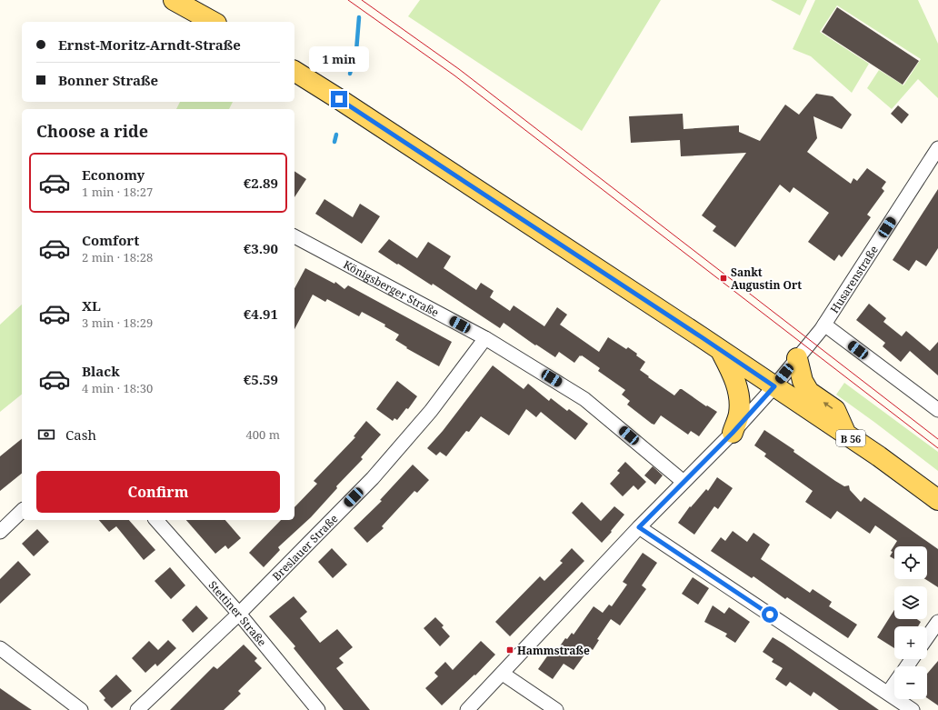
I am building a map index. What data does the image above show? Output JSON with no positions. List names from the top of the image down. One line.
{"streets":{"main road":["B 56"],"street":["Husarenstraße","Königsberger Straße","Breslauer Straße","Stettiner Straße"]},"crossings":[["Husarenstraße","B 56"],["Königsberger Straße","Breslauer Straße"],["Breslauer Straße","Stettiner Straße"]],"places":{"transit":["Sankt Augustin Ort","Hammstraße"]},"page":{"banner":["Ernst-Moritz-Arndt-Straße","Bonner Straße"],"bubble":"1 min","heading":"Choose a ride","list":[{"name":"Economy","note":"1 min · 18:27","value":"€2.89"},{"name":"Comfort","note":"2 min · 18:28","value":"€3.90"},{"name":"XL","note":"3 min · 18:29","value":"€4.91"},{"name":"Black","note":"4 min · 18:30","value":"€5.59"}],"pay":["Cash","400 m"],"buttons":"Confirm","map_buttons":["+","−"]}}
